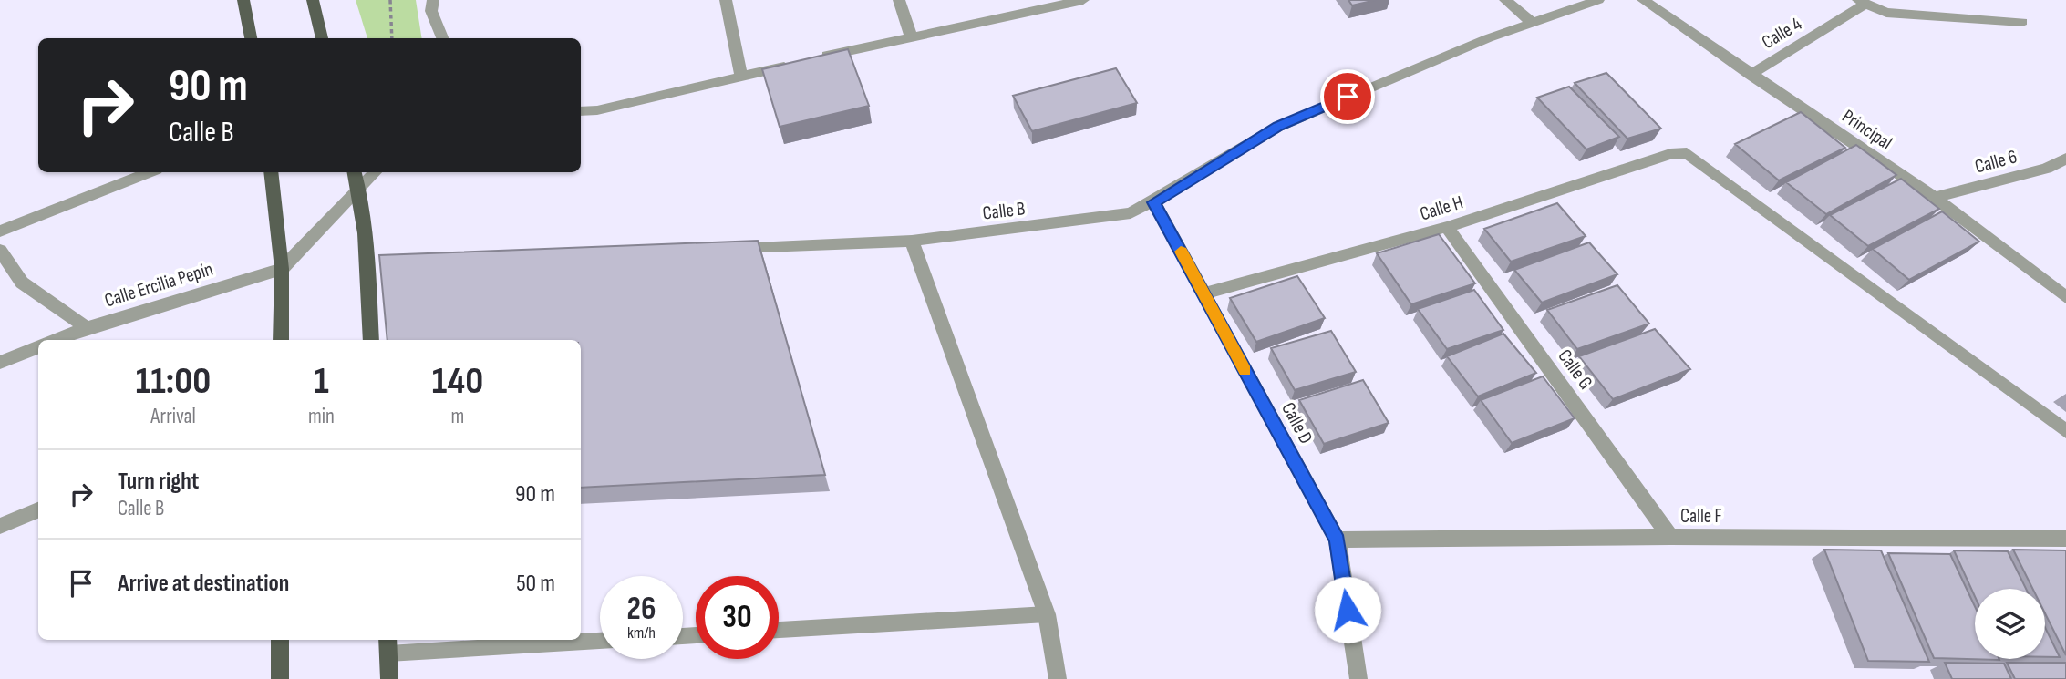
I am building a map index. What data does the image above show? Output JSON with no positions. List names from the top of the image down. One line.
{"streets":{"street":["Calle 4","Principal","Calle 6","Calle H","Calle B","Calle Ercilia Pepín","Calle G","Calle D","Calle F"]},"crossings":[["Calle 4","Principal"],["Principal","Calle 6"],["Calle H","Calle G"],["Calle H","Calle D"],["Calle B","Calle D"],["Calle G","Calle F"],["Calle D","Calle F"]],"page":{"turn":["90 m","Calle B"],"eta":["11:00","Arrival","1","min","140","m"],"list":[{"name":"Turn right","note":"Calle B","value":"90 m"},{"name":"Arrive at destination","value":"50 m"}],"speed":"26 km/h","limit":"30"}}
